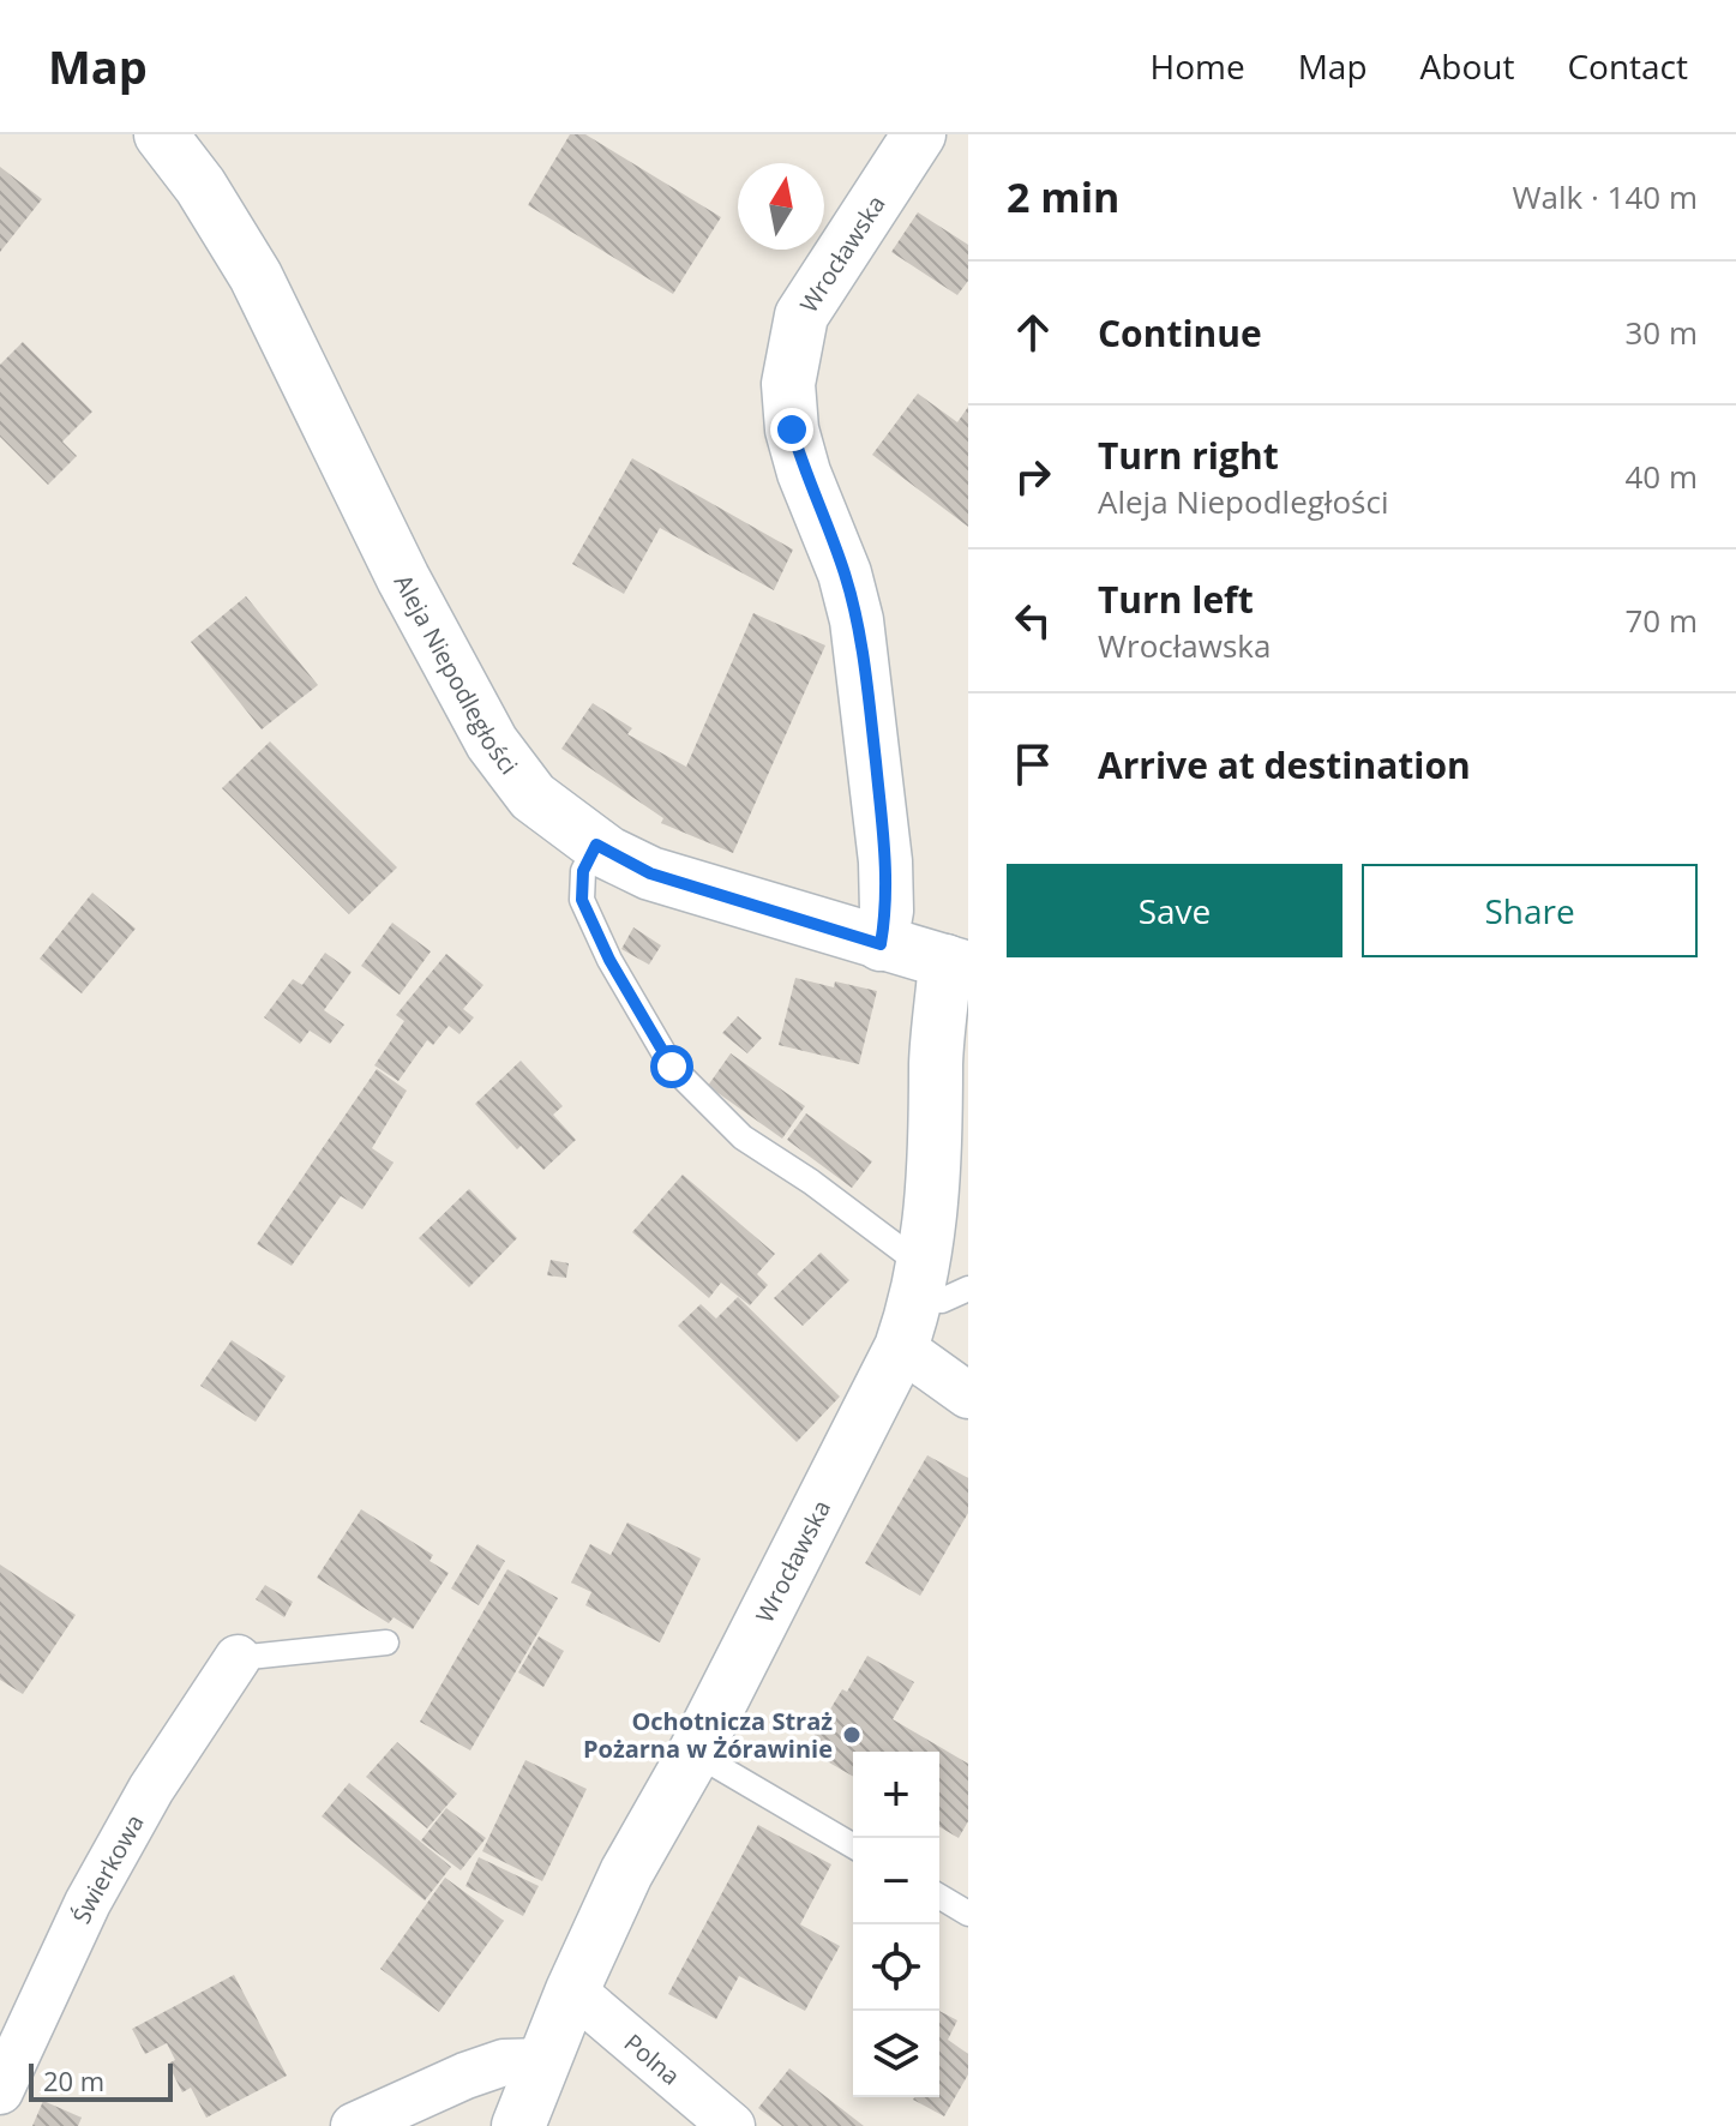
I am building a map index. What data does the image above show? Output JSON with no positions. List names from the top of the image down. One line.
{"streets":{"street":["Wrocławska","Aleja Niepodległości","Świerkowa","Polna"]},"crossings":[["Wrocławska","Aleja Niepodległości"],["Wrocławska","Polna"]],"places":["Ochotnicza Straż Pożarna w Żórawinie"],"scale_bar":"20 m","north":"top","page":{"header":"Map","nav":["Home","Map","About","Contact"],"heading":["2 min","Walk · 140 m"],"list":[["Continue","30 m"],["Turn right","Aleja Niepodległości","40 m"],["Turn left","Wrocławska","70 m"],"Arrive at destination"],"buttons":["Save","Share"],"map_buttons":["+","−"],"scale":"20 m"}}
